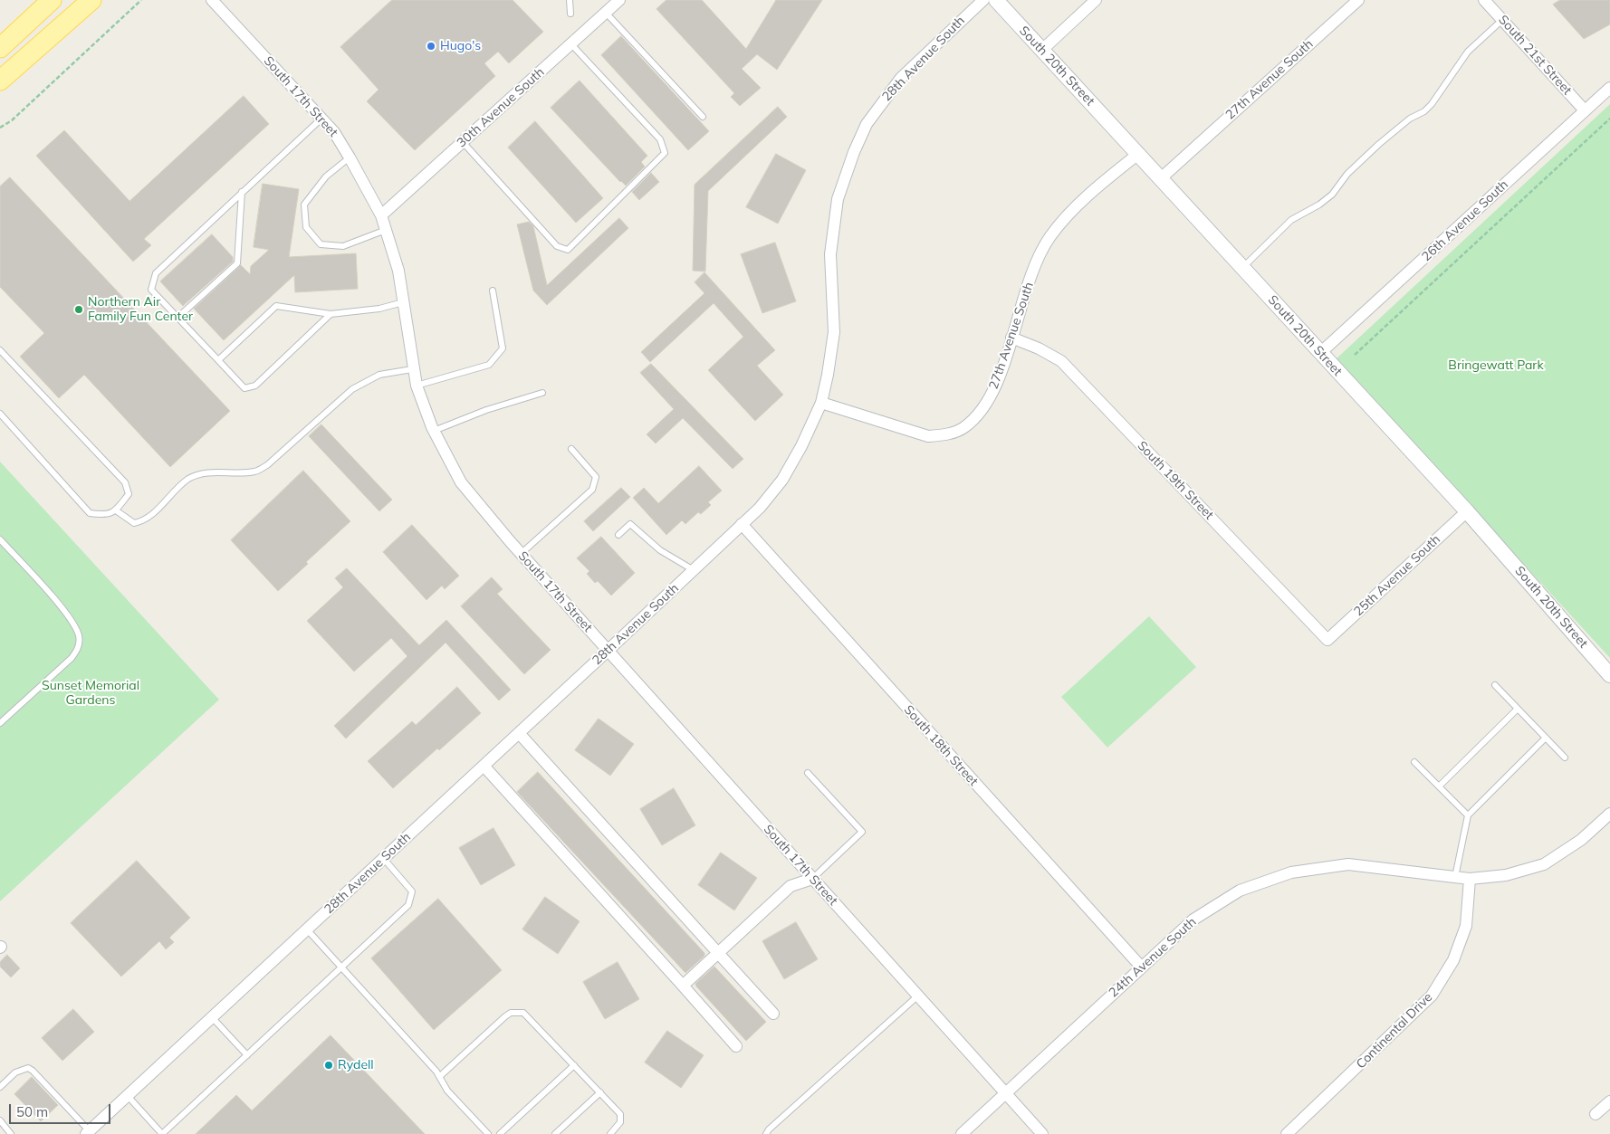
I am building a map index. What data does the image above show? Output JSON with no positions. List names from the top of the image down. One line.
{"streets":{"street":["South 21st Street","28th Avenue South","South 20th Street","27th Avenue South","South 17th Street","30th Avenue South","26th Avenue South","South 19th Street","25th Avenue South","South 18th Street","24th Avenue South","Continental Drive"]},"crossings":[["South 21st Street","26th Avenue South"],["28th Avenue South","27th Avenue South"],["28th Avenue South","South 17th Street"],["28th Avenue South","South 18th Street"],["South 20th Street","27th Avenue South"],["South 20th Street","26th Avenue South"],["South 20th Street","25th Avenue South"],["27th Avenue South","South 19th Street"],["South 17th Street","30th Avenue South"],["South 17th Street","24th Avenue South"],["South 19th Street","25th Avenue South"],["South 18th Street","24th Avenue South"],["24th Avenue South","Continental Drive"]],"parks":["Bringewatt Park","Sunset Memorial Gardens"],"places":["Hugo's","Northern Air Family Fun Center","Rydell"],"scale_bar":"50 m"}
